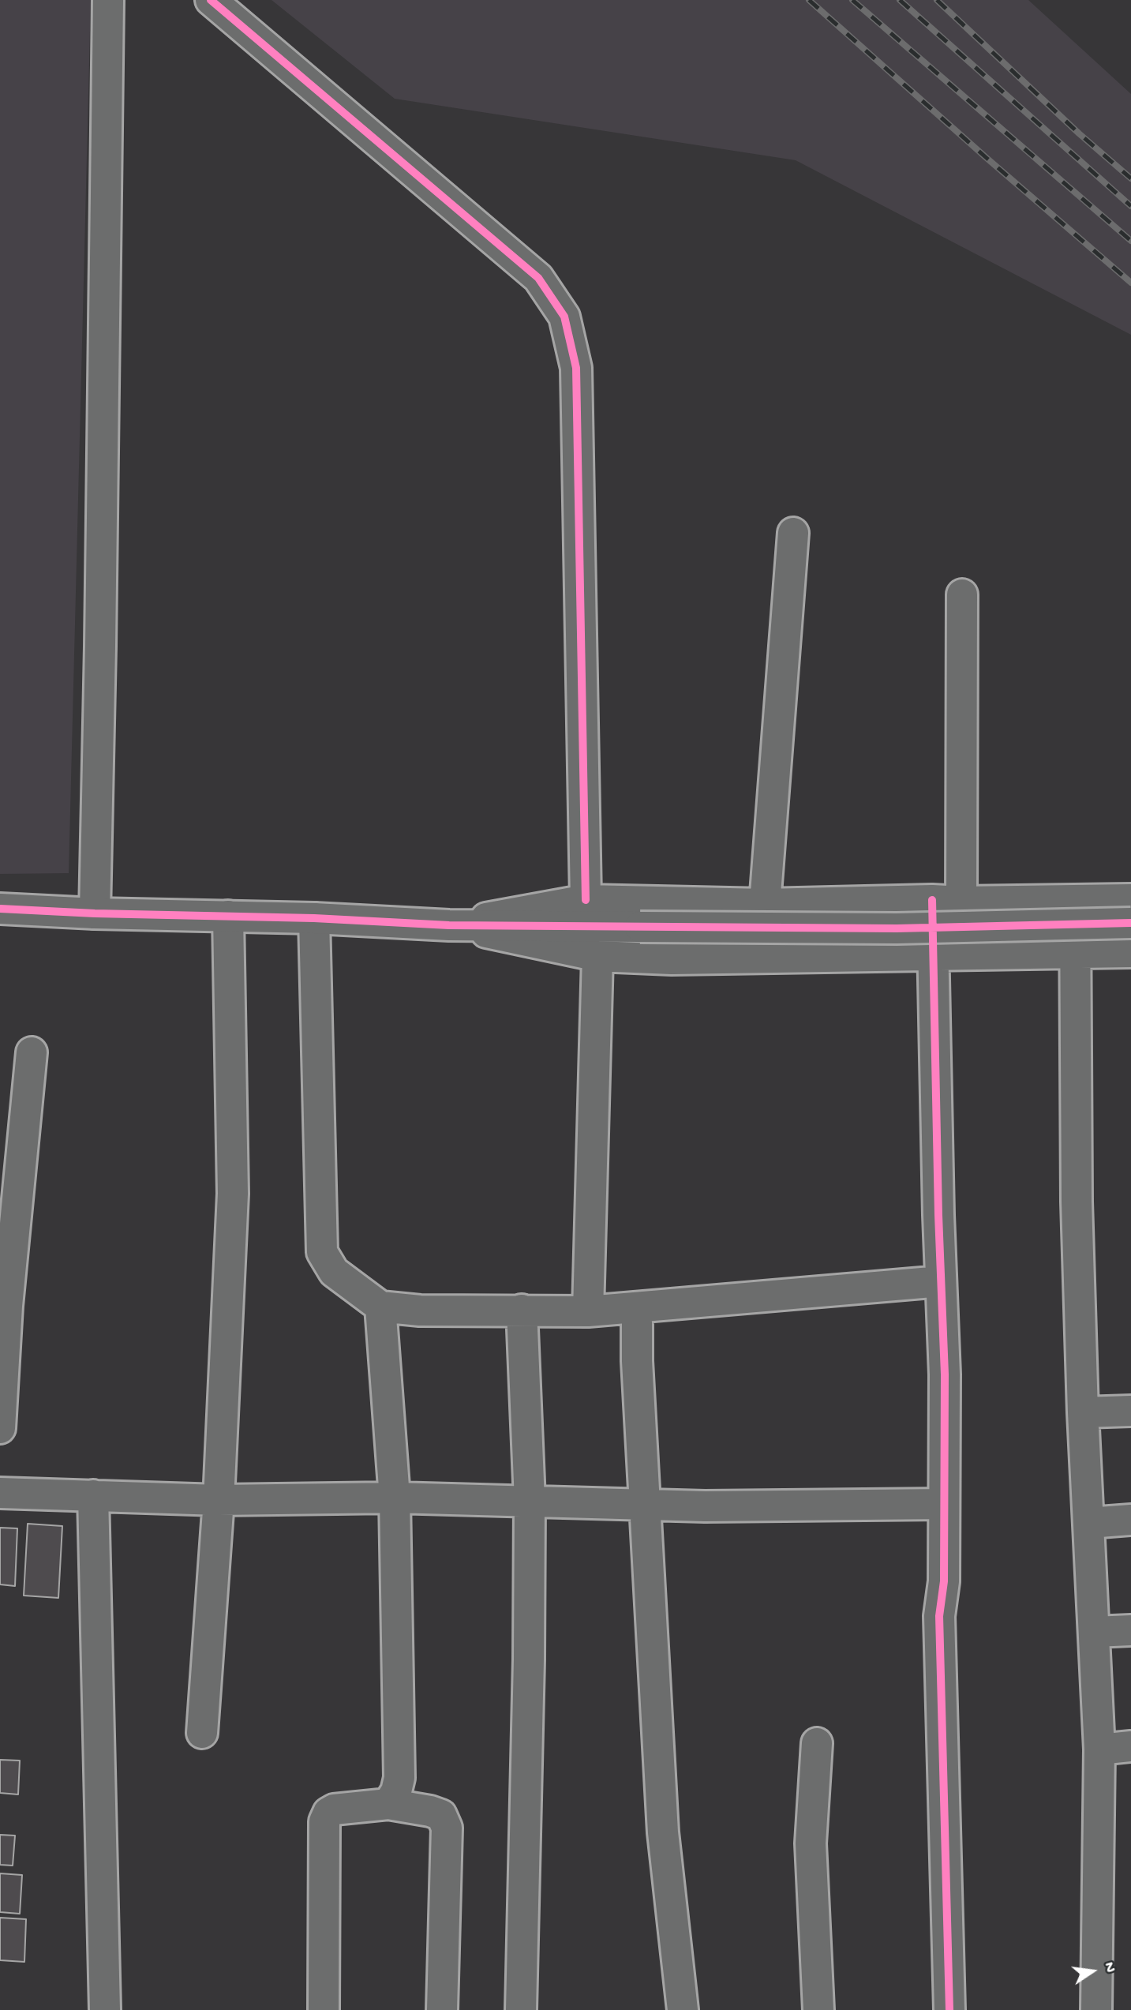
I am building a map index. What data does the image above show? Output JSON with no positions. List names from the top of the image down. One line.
{"north":"right"}
